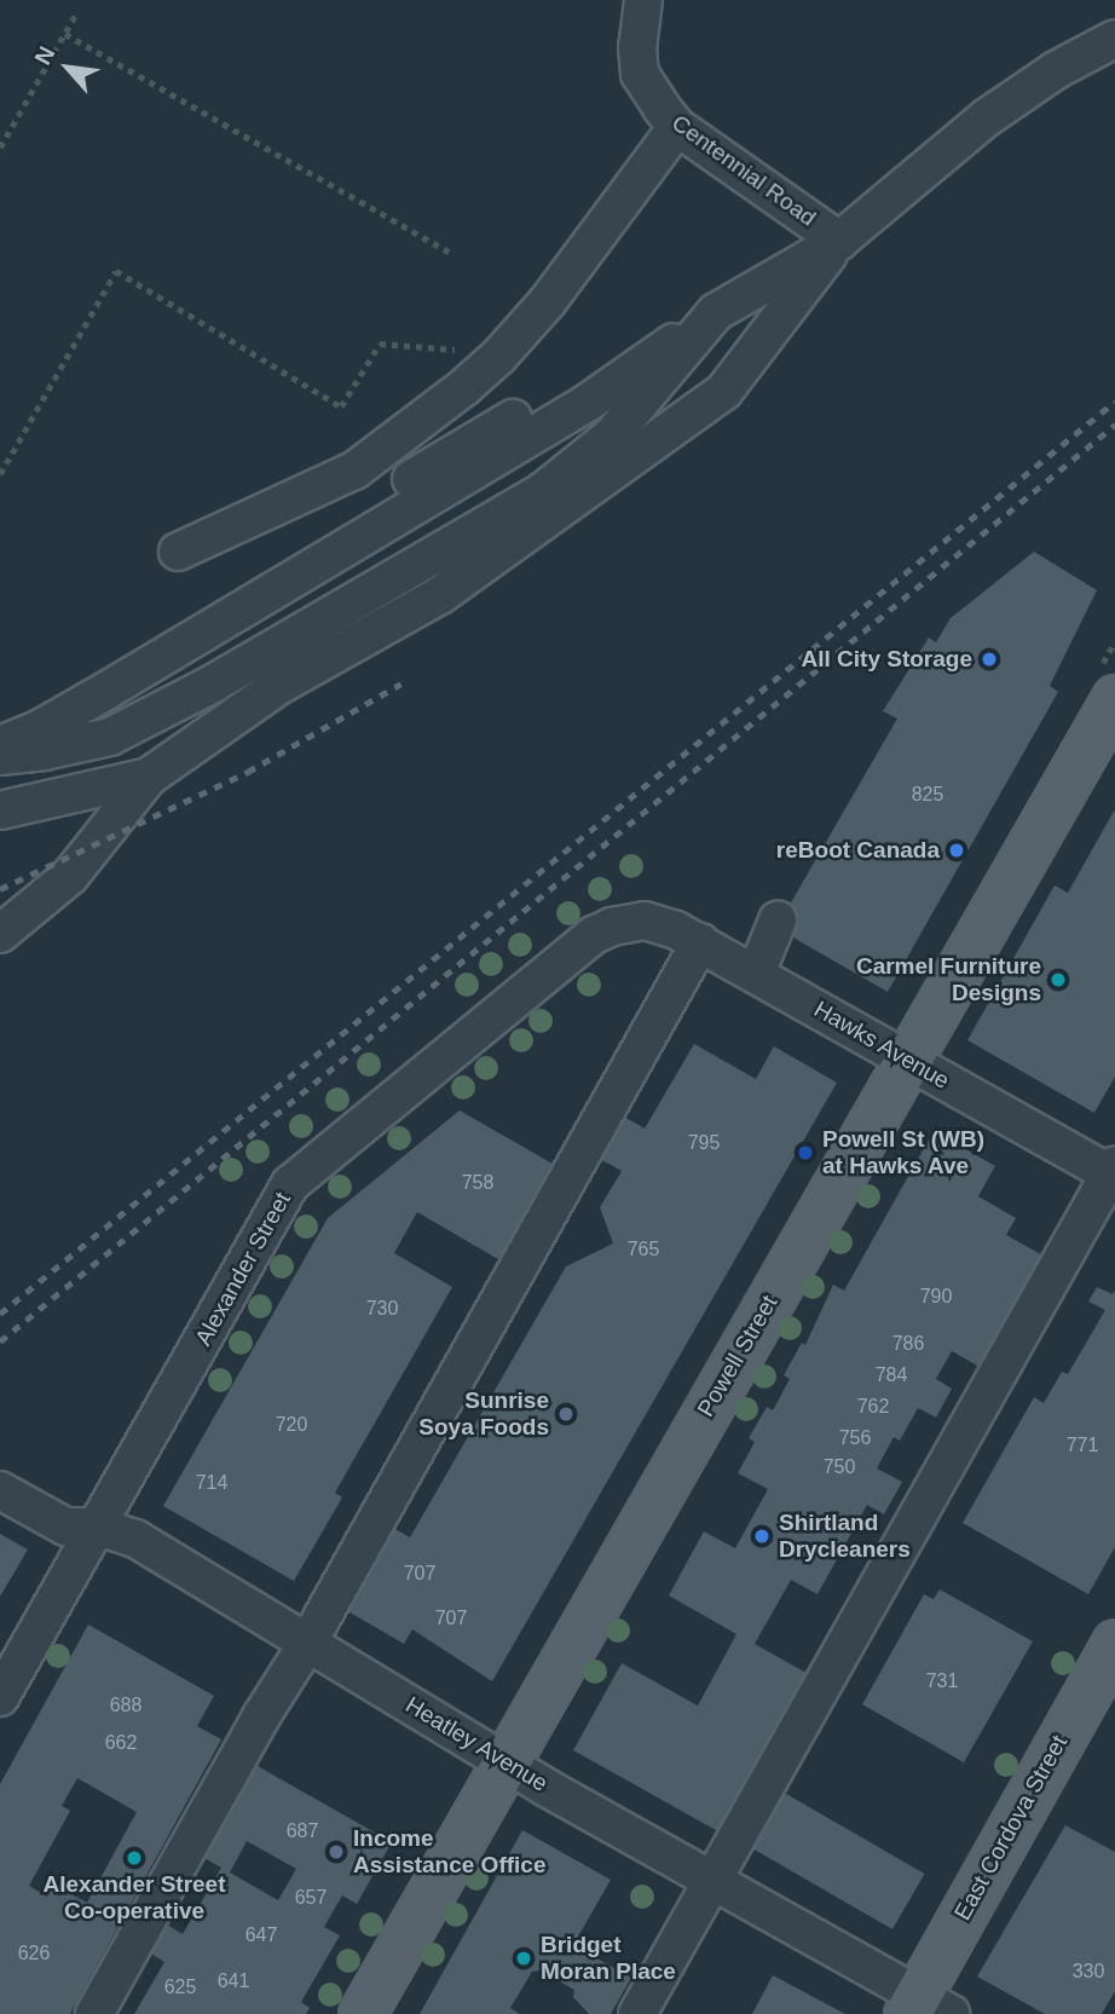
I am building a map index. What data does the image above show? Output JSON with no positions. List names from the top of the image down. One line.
{"streets":{"main road":["Powell Street","East Cordova Street"],"street":["Centennial Road","Hawks Avenue","Alexander Street","Heatley Avenue"]},"crossings":[["Hawks Avenue","Alexander Street"],["Hawks Avenue","Powell Street"],["Alexander Street","Heatley Avenue"],["Powell Street","Heatley Avenue"],["Heatley Avenue","East Cordova Street"]],"places":["All City Storage","reBoot Canada","Carmel Furniture Designs","Powell St (WB) at Hawks Ave","Sunrise Soya Foods","Shirtland Drycleaners","Income Assistance Office","Alexander Street Co-operative","Bridget Moran Place"],"house_numbers":["825","795","758","765","790","730","786","784","762","720","756","771","750","714","707","707","731","688","662","687","657","647","626","330","641","625"],"north":"top left"}
